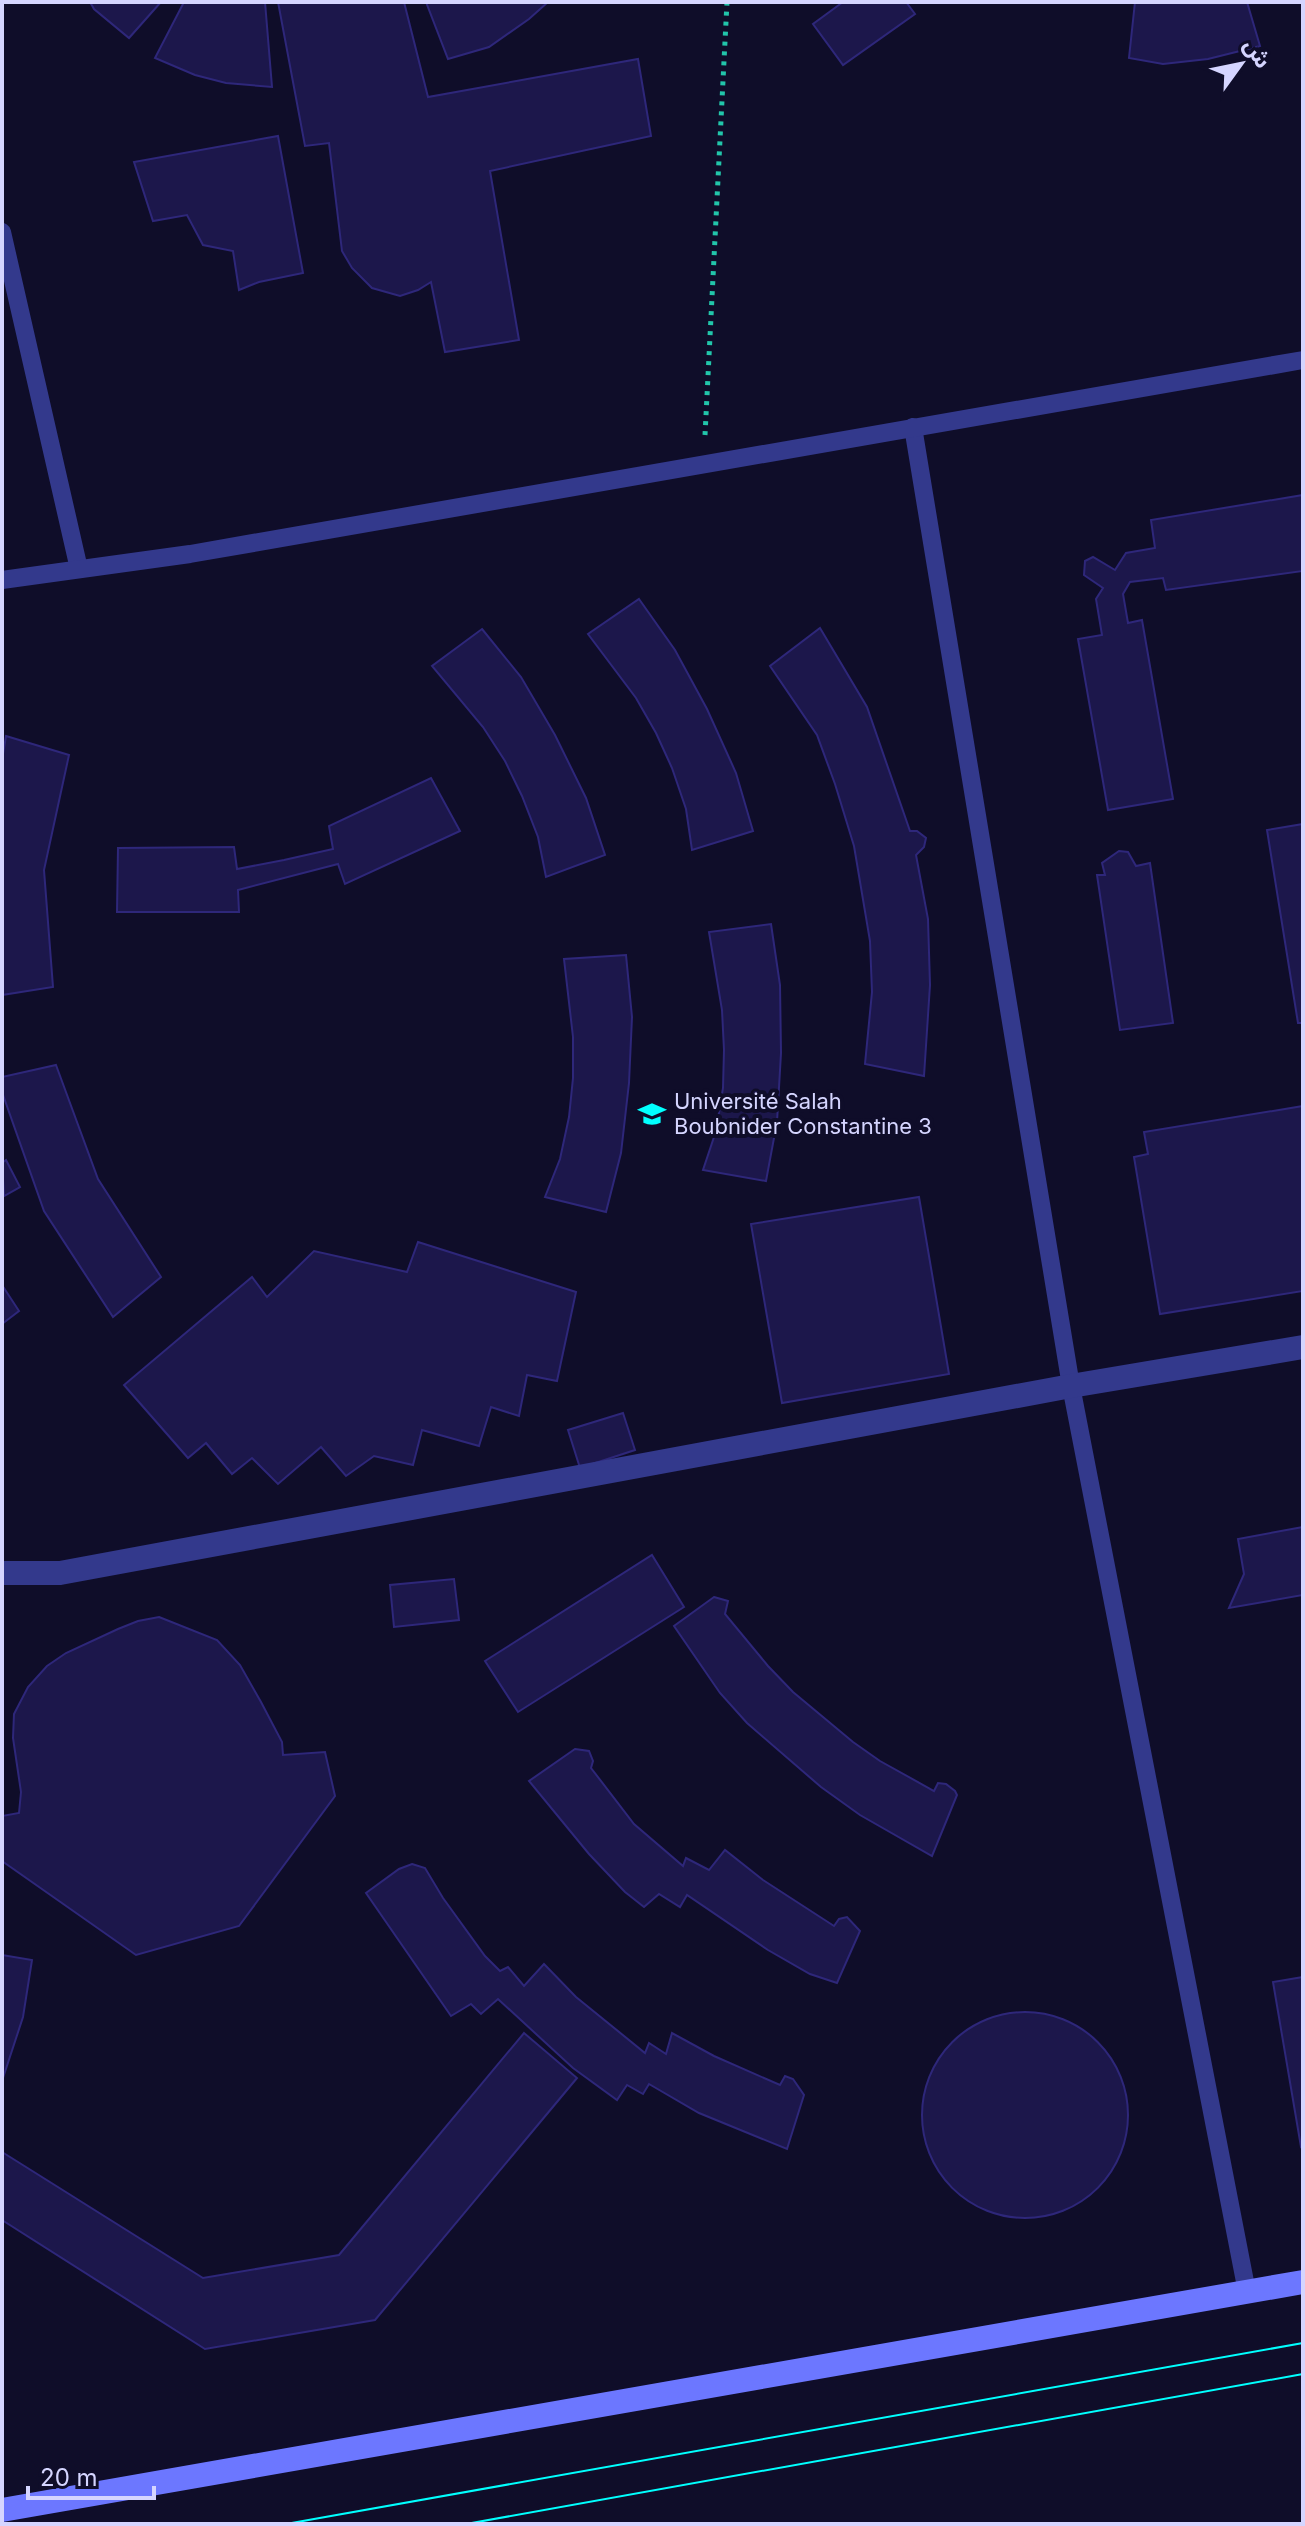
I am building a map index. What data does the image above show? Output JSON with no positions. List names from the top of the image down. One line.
{"places":{"school or university":["Université Salah Boubnider Constantine 3"]},"scale_bar":"20 m","north":"top right"}
